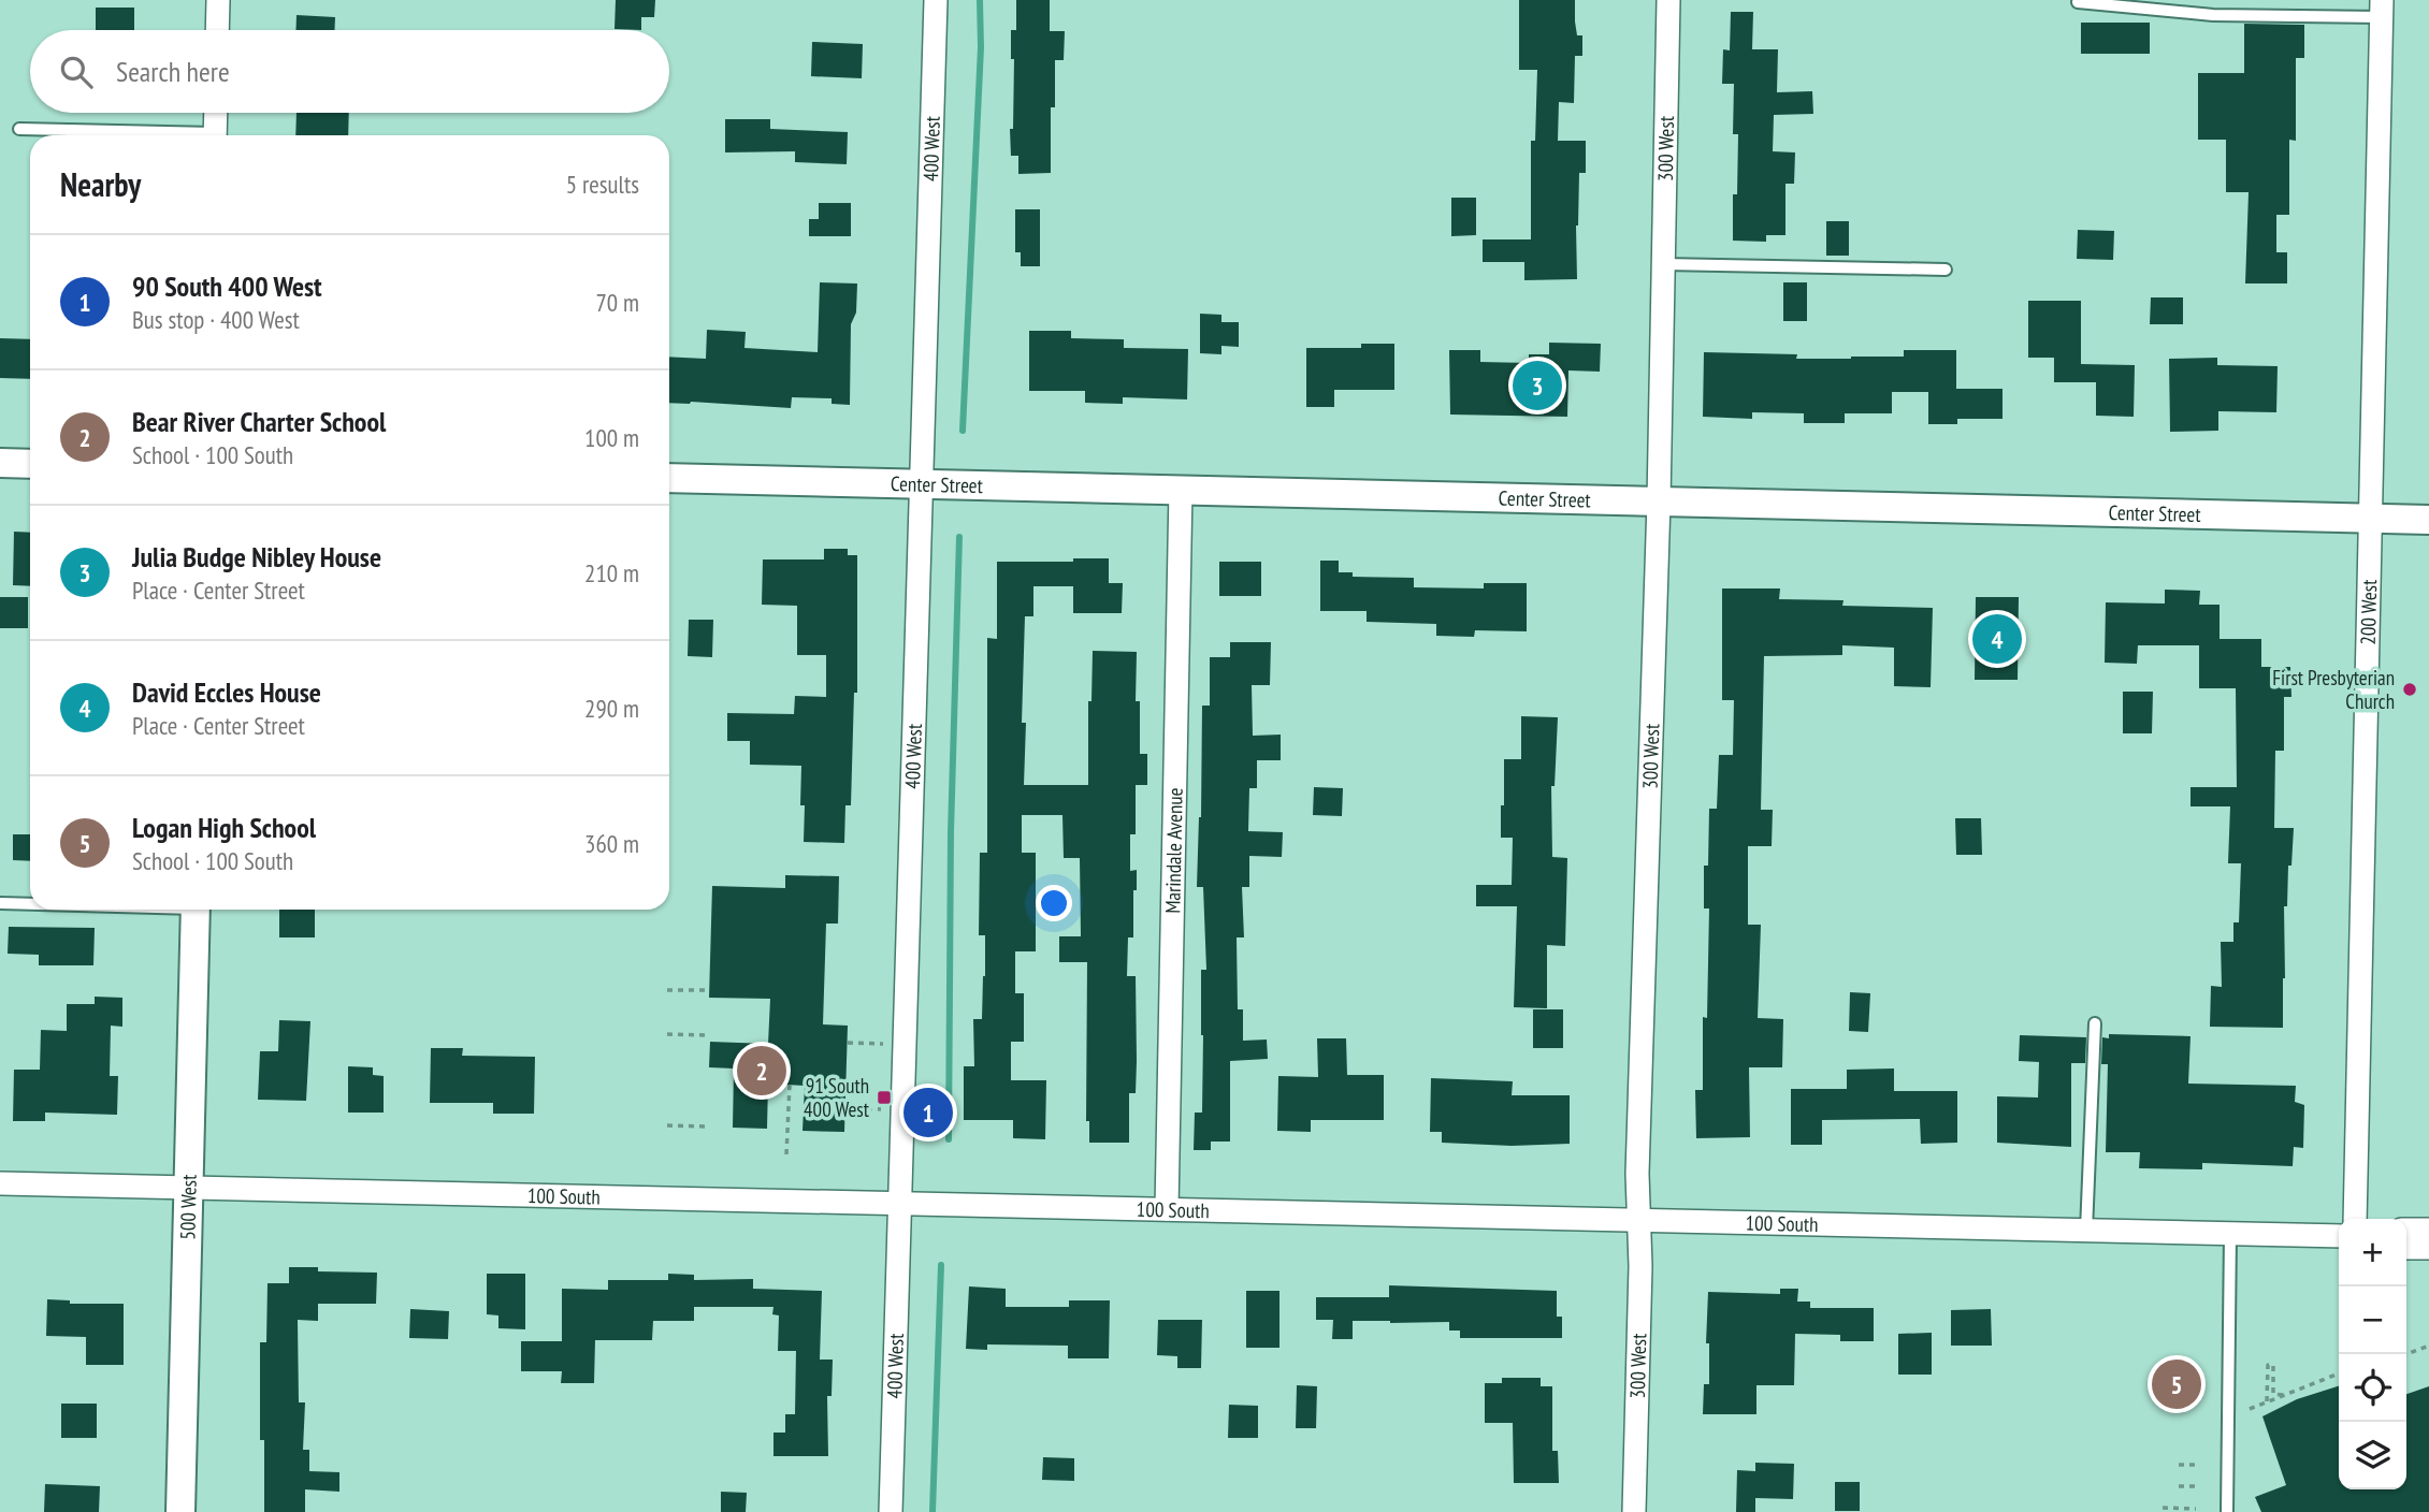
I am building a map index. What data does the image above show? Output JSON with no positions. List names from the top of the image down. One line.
{"streets":{"street":["400 West","300 West","Center Street","200 West","Marindale Avenue","100 South","500 West"]},"crossings":[["400 West","Center Street"],["400 West","100 South"],["300 West","Center Street"],["300 West","100 South"],["Center Street","200 West"],["Center Street","Marindale Avenue"],["Marindale Avenue","100 South"],["100 South","500 West"]],"places":{"other":["First Presbyterian Church"],"transit":["91 South 400 West"]},"page":{"search":"Search here","heading":["Nearby","5 results"],"list":[{"mark":"1","name":"90 South 400 West","note":"Bus stop · 400 West","value":"70 m"},{"mark":"2","name":"Bear River Charter School","note":"School · 100 South","value":"100 m"},{"mark":"3","name":"Julia Budge Nibley House","note":"Place · Center Street","value":"210 m"},{"mark":"4","name":"David Eccles House","note":"Place · Center Street","value":"290 m"},{"mark":"5","name":"Logan High School","note":"School · 100 South","value":"360 m"}],"pins":["3","4","2","1","5"],"map_buttons":["+","−"]}}
